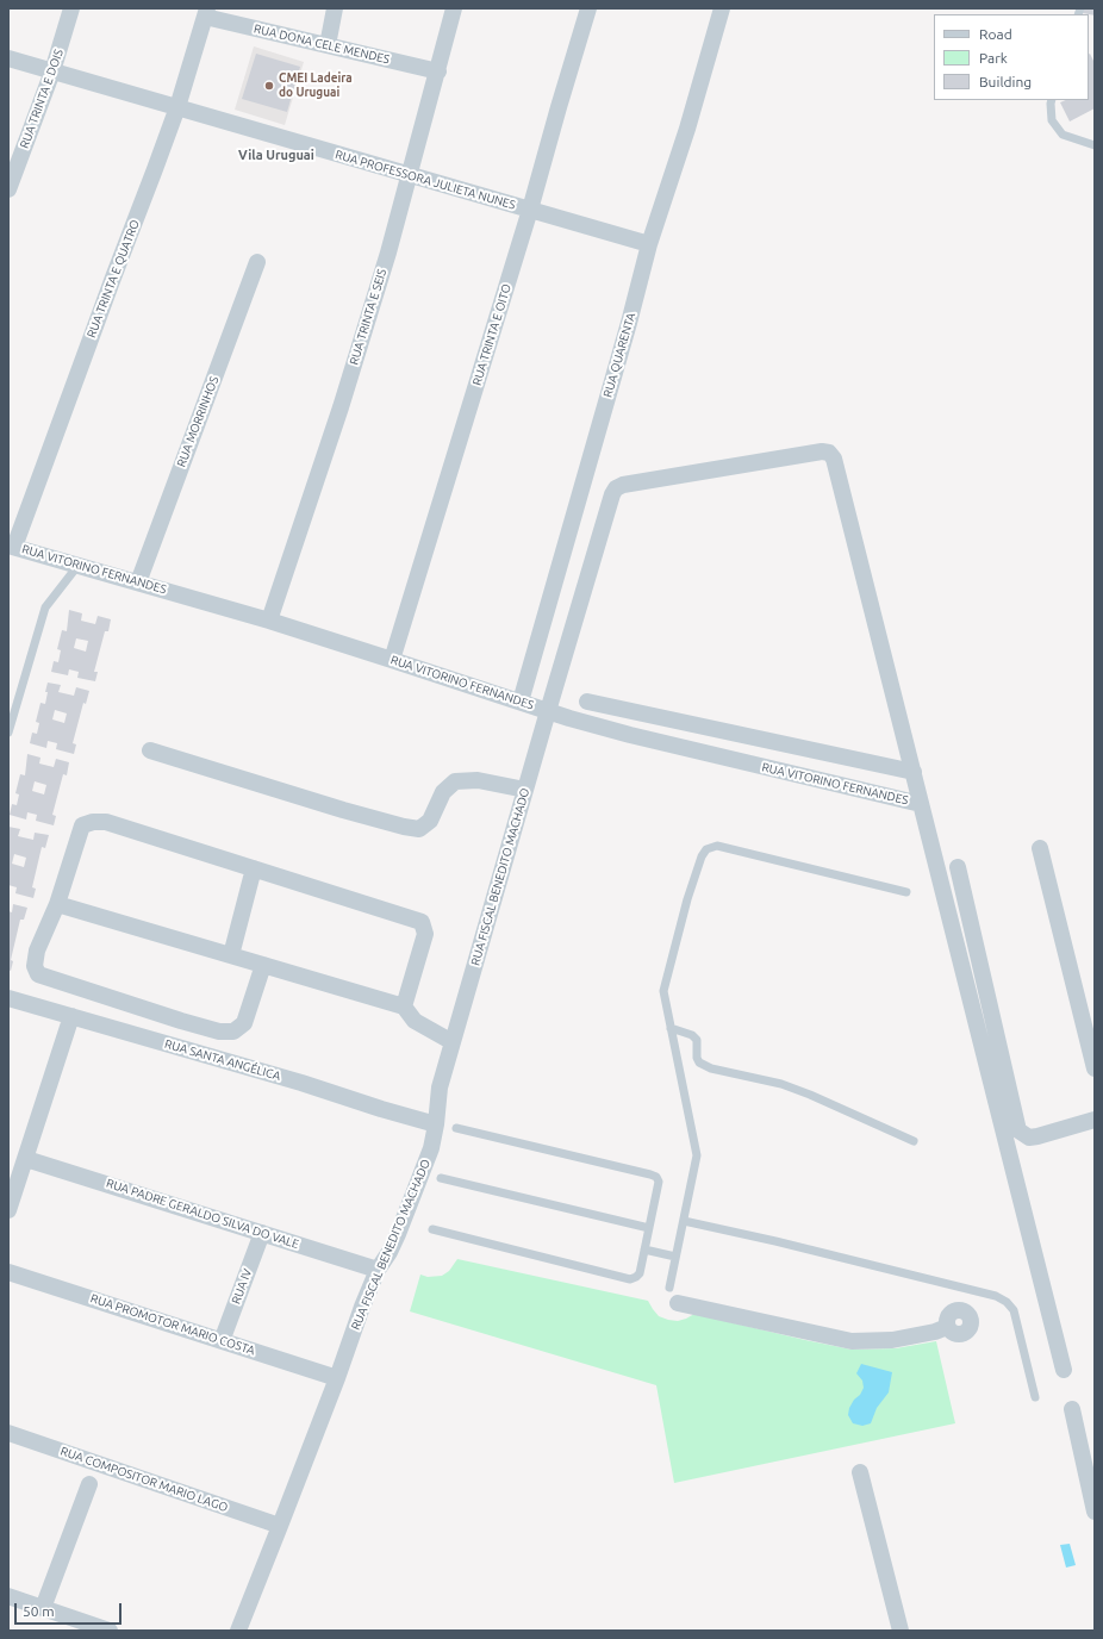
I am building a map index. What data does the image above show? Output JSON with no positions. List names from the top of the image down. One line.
{"streets":{"street":["RUA DONA CELE MENDES","RUA TRINTA E DOIS","RUA PROFESSORA JULIETA NUNES","RUA TRINTA E QUATRO","RUA TRINTA E SEIS","RUA TRINTA E OITO","RUA QUARENTA","RUA MORRINHOS","RUA VITORINO FERNANDES","RUA FISCAL BENEDITO MACHADO","RUA SANTA ANGÉLICA","RUA PADRE GERALDO SILVA DO VALE","RUA IV","RUA PROMOTOR MARIO COSTA","RUA COMPOSITOR MARIO LAGO"]},"crossings":[["RUA DONA CELE MENDES","RUA TRINTA E QUATRO"],["RUA DONA CELE MENDES","RUA TRINTA E SEIS"],["RUA TRINTA E DOIS","RUA PROFESSORA JULIETA NUNES"],["RUA PROFESSORA JULIETA NUNES","RUA TRINTA E QUATRO"],["RUA PROFESSORA JULIETA NUNES","RUA TRINTA E SEIS"],["RUA PROFESSORA JULIETA NUNES","RUA TRINTA E OITO"],["RUA PROFESSORA JULIETA NUNES","RUA QUARENTA"],["RUA TRINTA E QUATRO","RUA VITORINO FERNANDES"],["RUA TRINTA E SEIS","RUA VITORINO FERNANDES"],["RUA TRINTA E OITO","RUA VITORINO FERNANDES"],["RUA QUARENTA","RUA VITORINO FERNANDES"],["RUA MORRINHOS","RUA VITORINO FERNANDES"],["RUA VITORINO FERNANDES","RUA FISCAL BENEDITO MACHADO"],["RUA FISCAL BENEDITO MACHADO","RUA SANTA ANGÉLICA"],["RUA FISCAL BENEDITO MACHADO","RUA PADRE GERALDO SILVA DO VALE"],["RUA FISCAL BENEDITO MACHADO","RUA PROMOTOR MARIO COSTA"],["RUA FISCAL BENEDITO MACHADO","RUA COMPOSITOR MARIO LAGO"],["RUA PADRE GERALDO SILVA DO VALE","RUA IV"],["RUA IV","RUA PROMOTOR MARIO COSTA"]],"districts":["Vila Uruguai"],"places":["CMEI Ladeira do Uruguai"],"legend":["Road","Park","Building"],"scale_bar":"50 m"}
